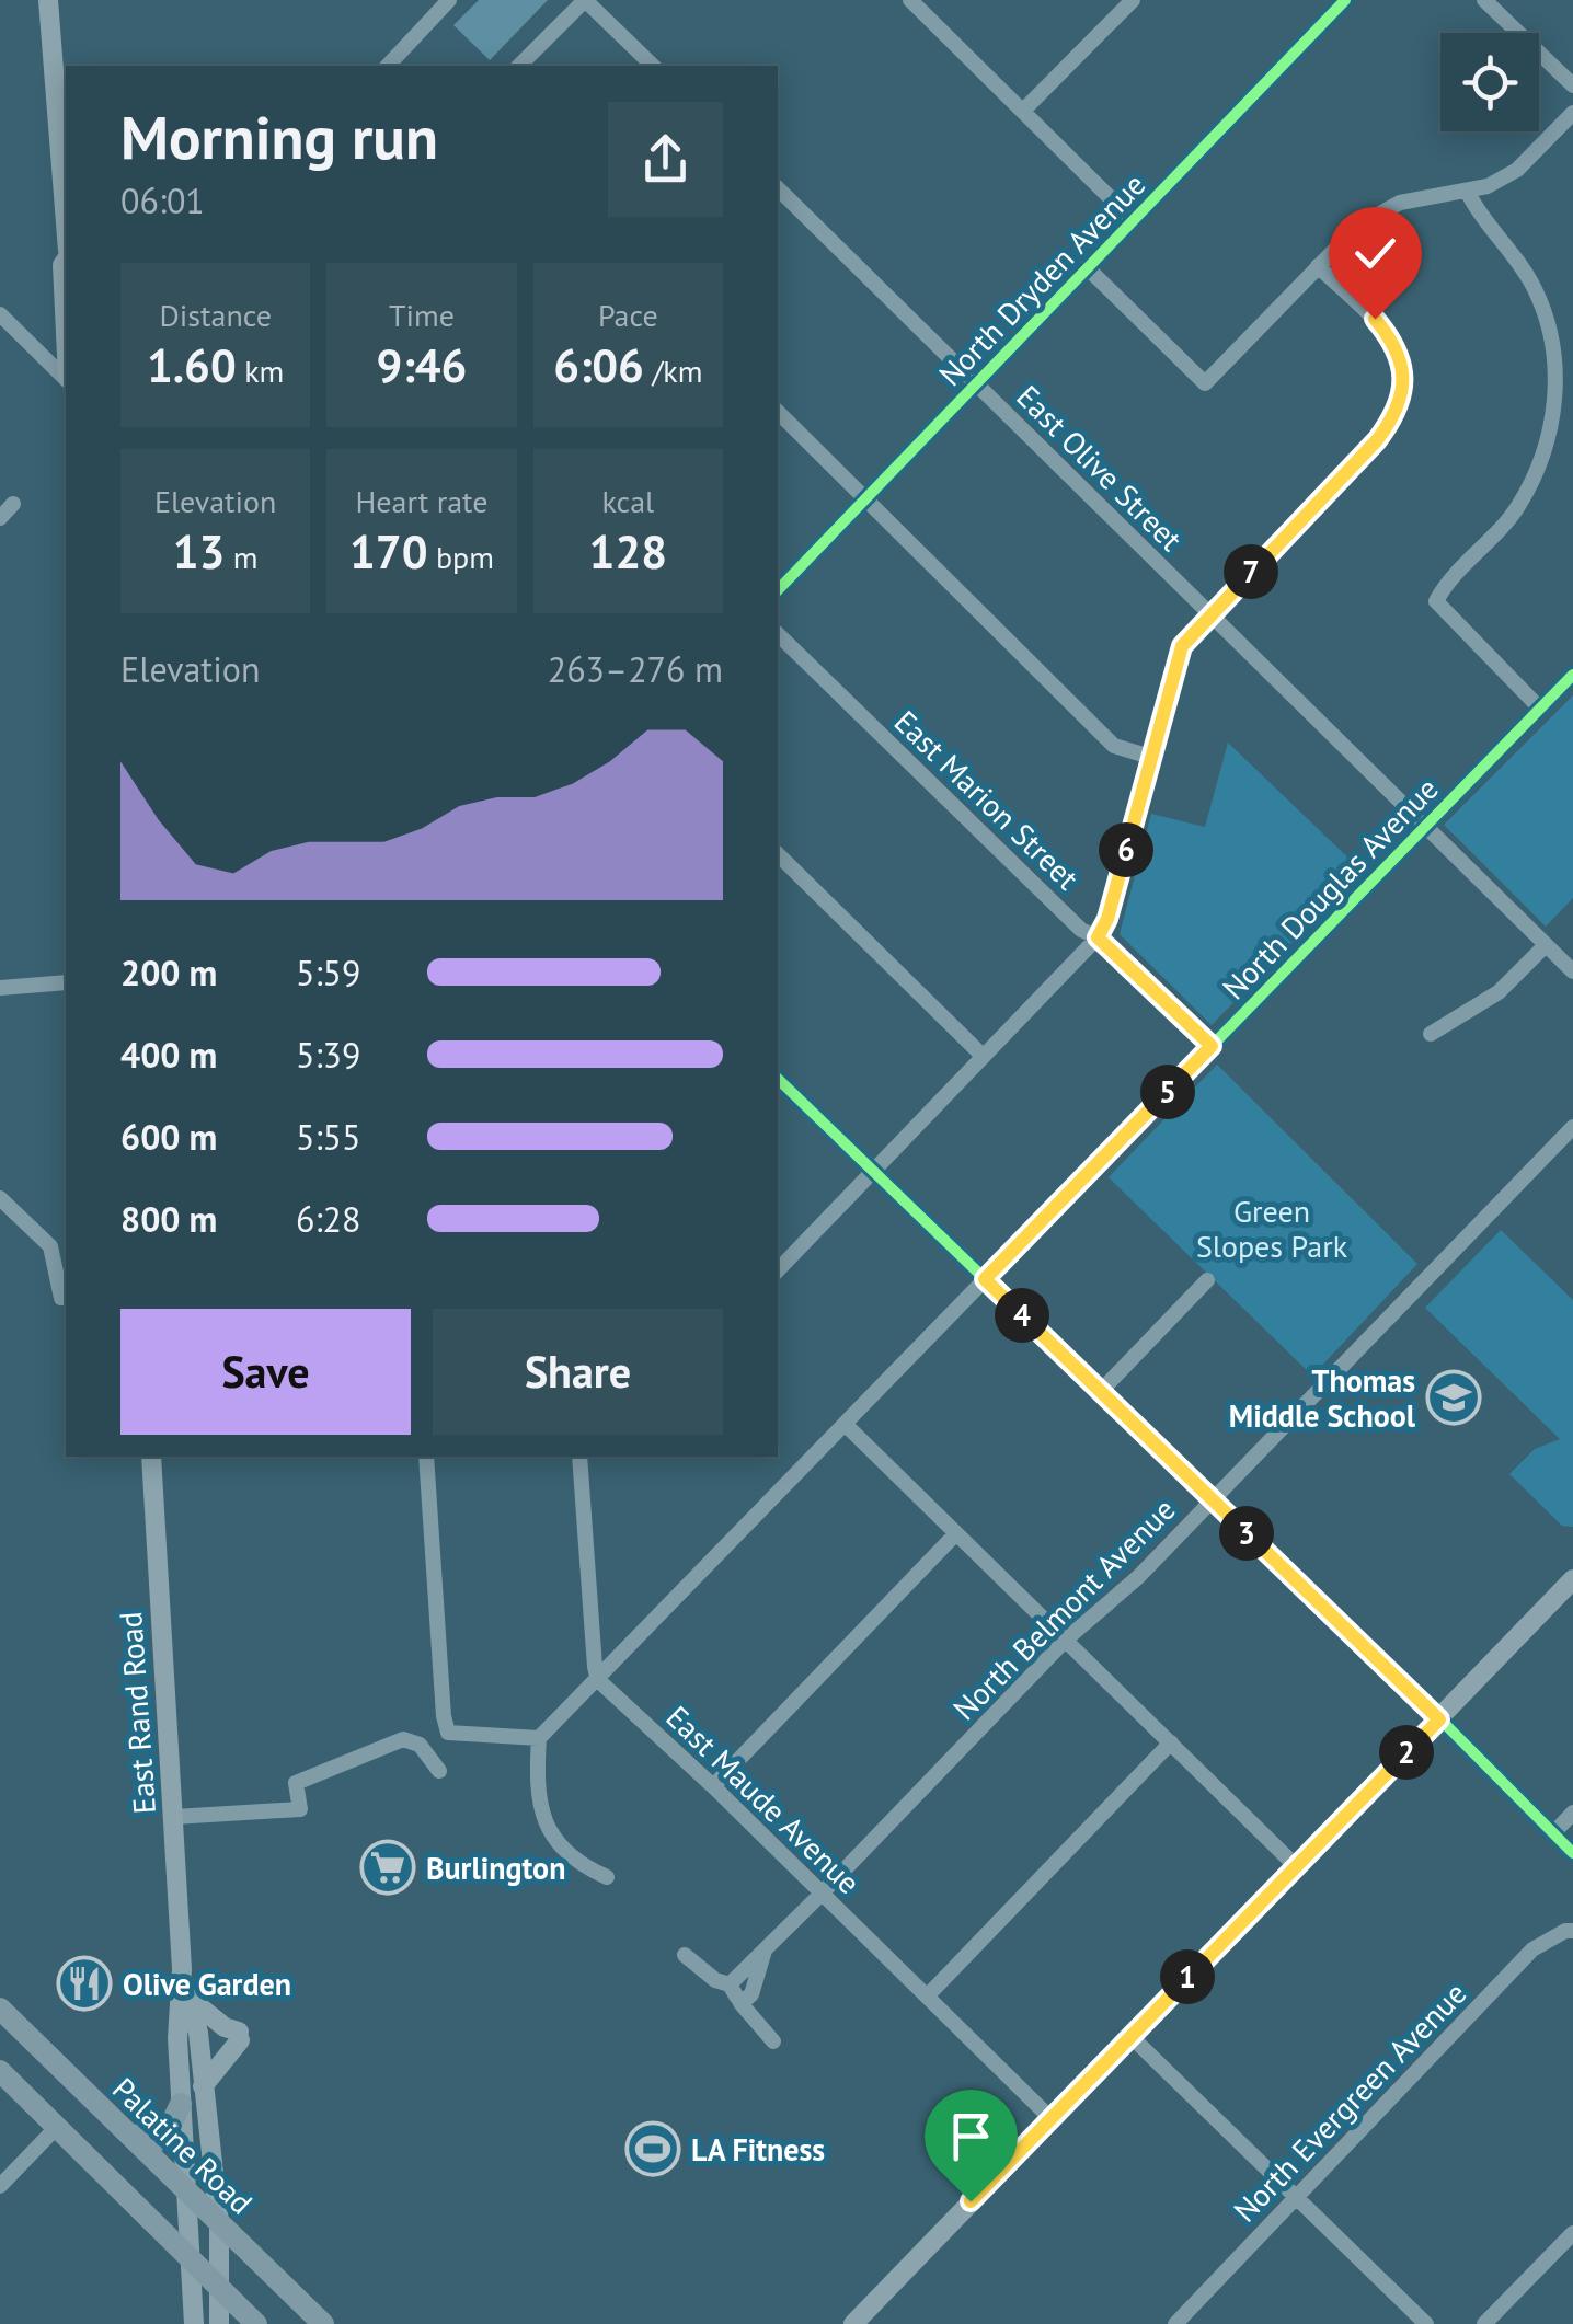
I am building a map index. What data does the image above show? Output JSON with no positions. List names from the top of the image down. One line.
{"streets":{"highway":["Palatine Road"],"main road":["East Rand Road"],"street":["North Dryden Avenue","East Olive Street","East Marion Street","North Douglas Avenue","North Belmont Avenue","East Maude Avenue","North Evergreen Avenue"]},"crossings":[["North Dryden Avenue","East Olive Street"],["East Olive Street","North Douglas Avenue"],["East Marion Street","North Douglas Avenue"],["North Douglas Avenue","East Maude Avenue"],["North Belmont Avenue","East Maude Avenue"],["East Rand Road","Palatine Road"]],"parks":["Green Slopes Park"],"places":{"school or university":["Thomas Middle School"],"supermarket":["Burlington"],"restaurant":["Olive Garden"],"sports":["LA Fitness"]},"page":{"heading":["Morning run","06:01"],"stats":[["Distance","1.60 km"],["Time","9:46"],["Pace","6:06 /km"],["Elevation","13 m"],["Heart rate","170 bpm"],["kcal","128"]],"pins":["7","6","5","4","3","2","1"],"chart":["Elevation","263–276 m"],"list":[{"name":"200 m","note":"5:59"},{"name":"400 m","note":"5:39"},{"name":"600 m","note":"5:55"},{"name":"800 m","note":"6:28"}],"buttons":["Save","Share"]}}
